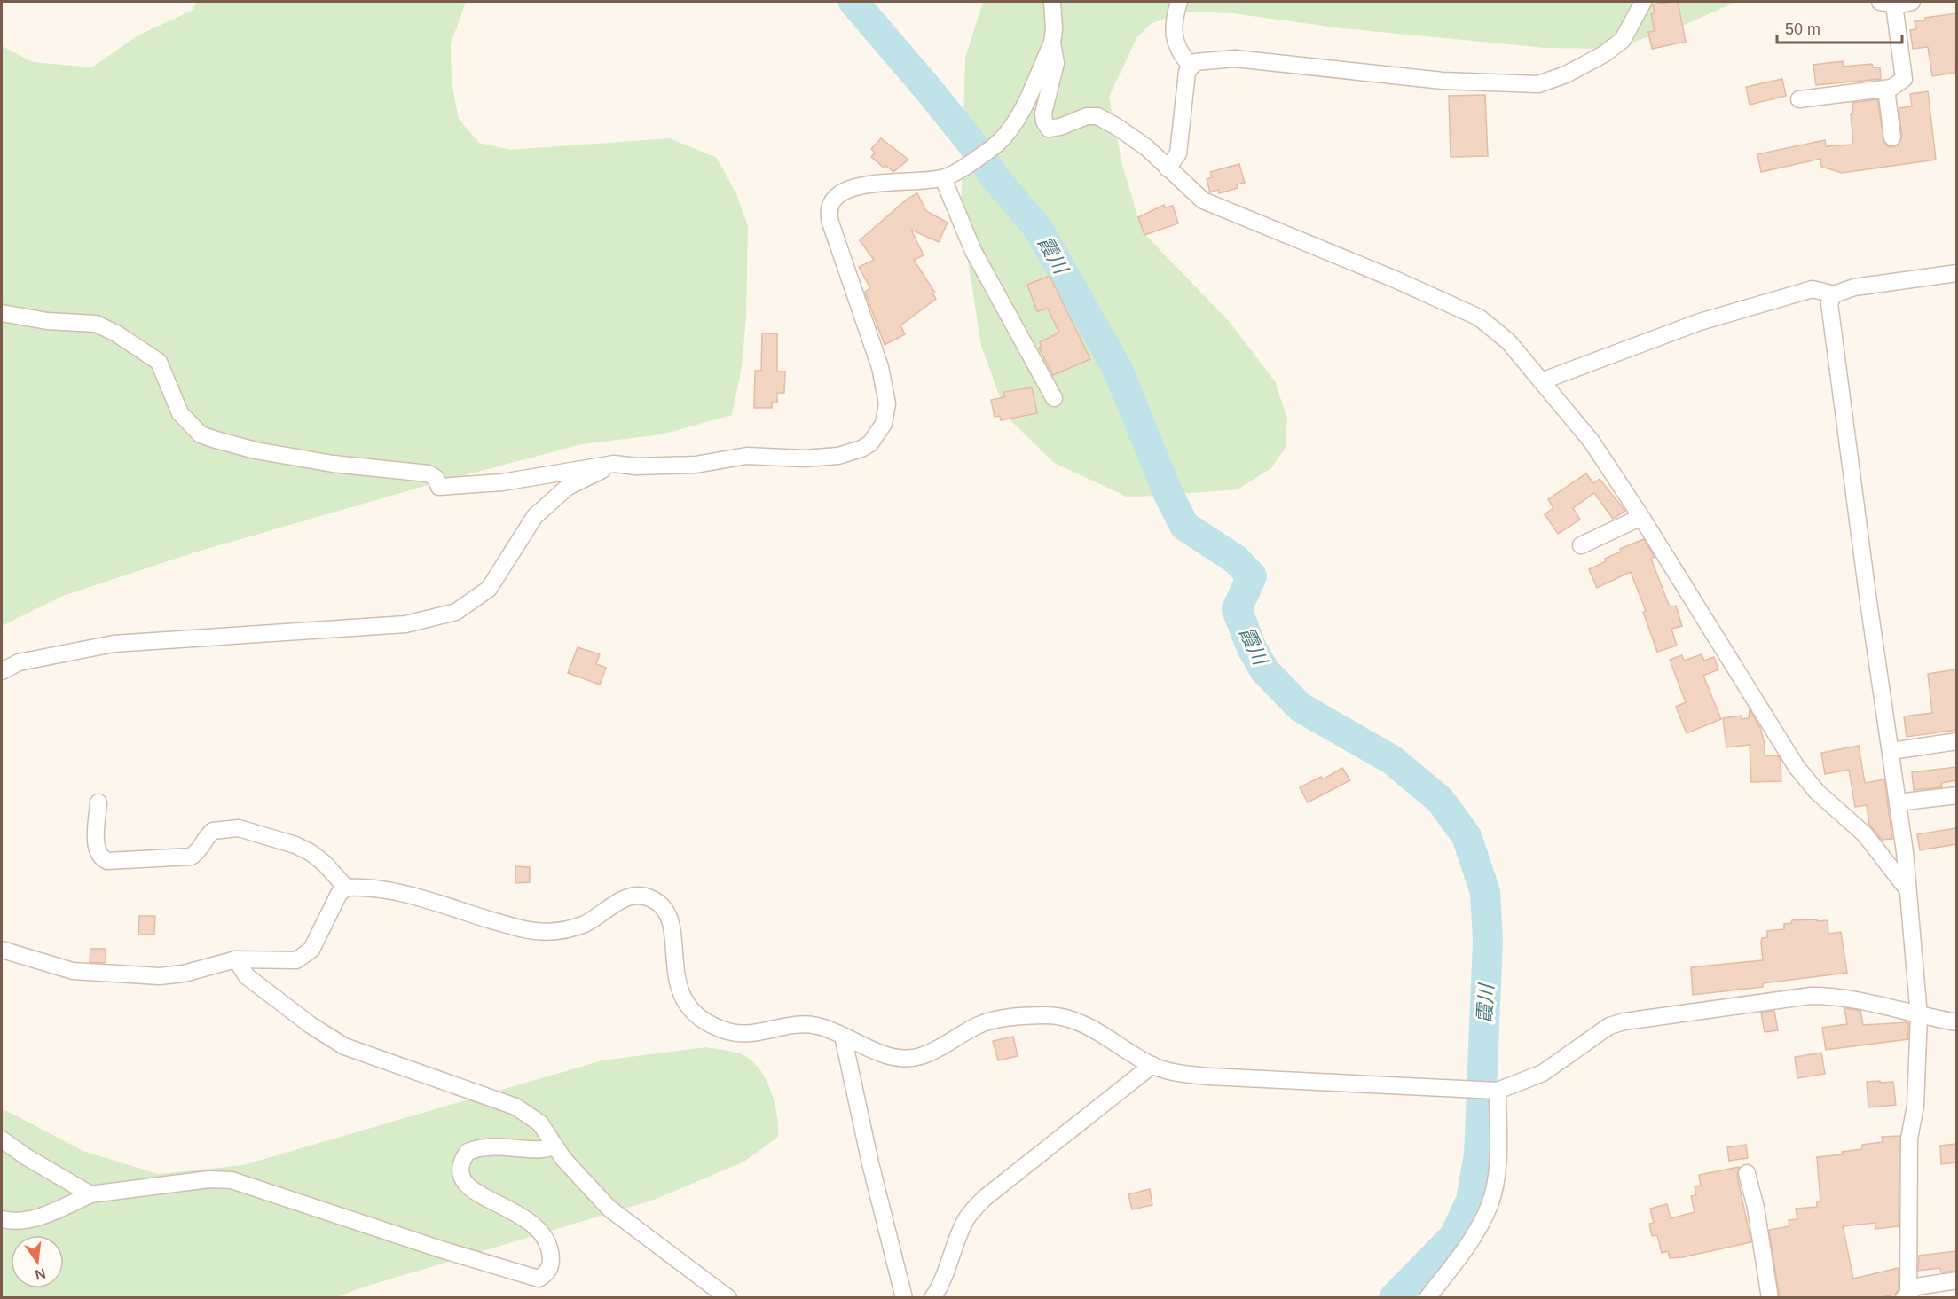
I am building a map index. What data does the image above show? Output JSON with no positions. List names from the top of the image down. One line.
{"water":["霞川"],"scale_bar":"50 m","north":"bottom"}
